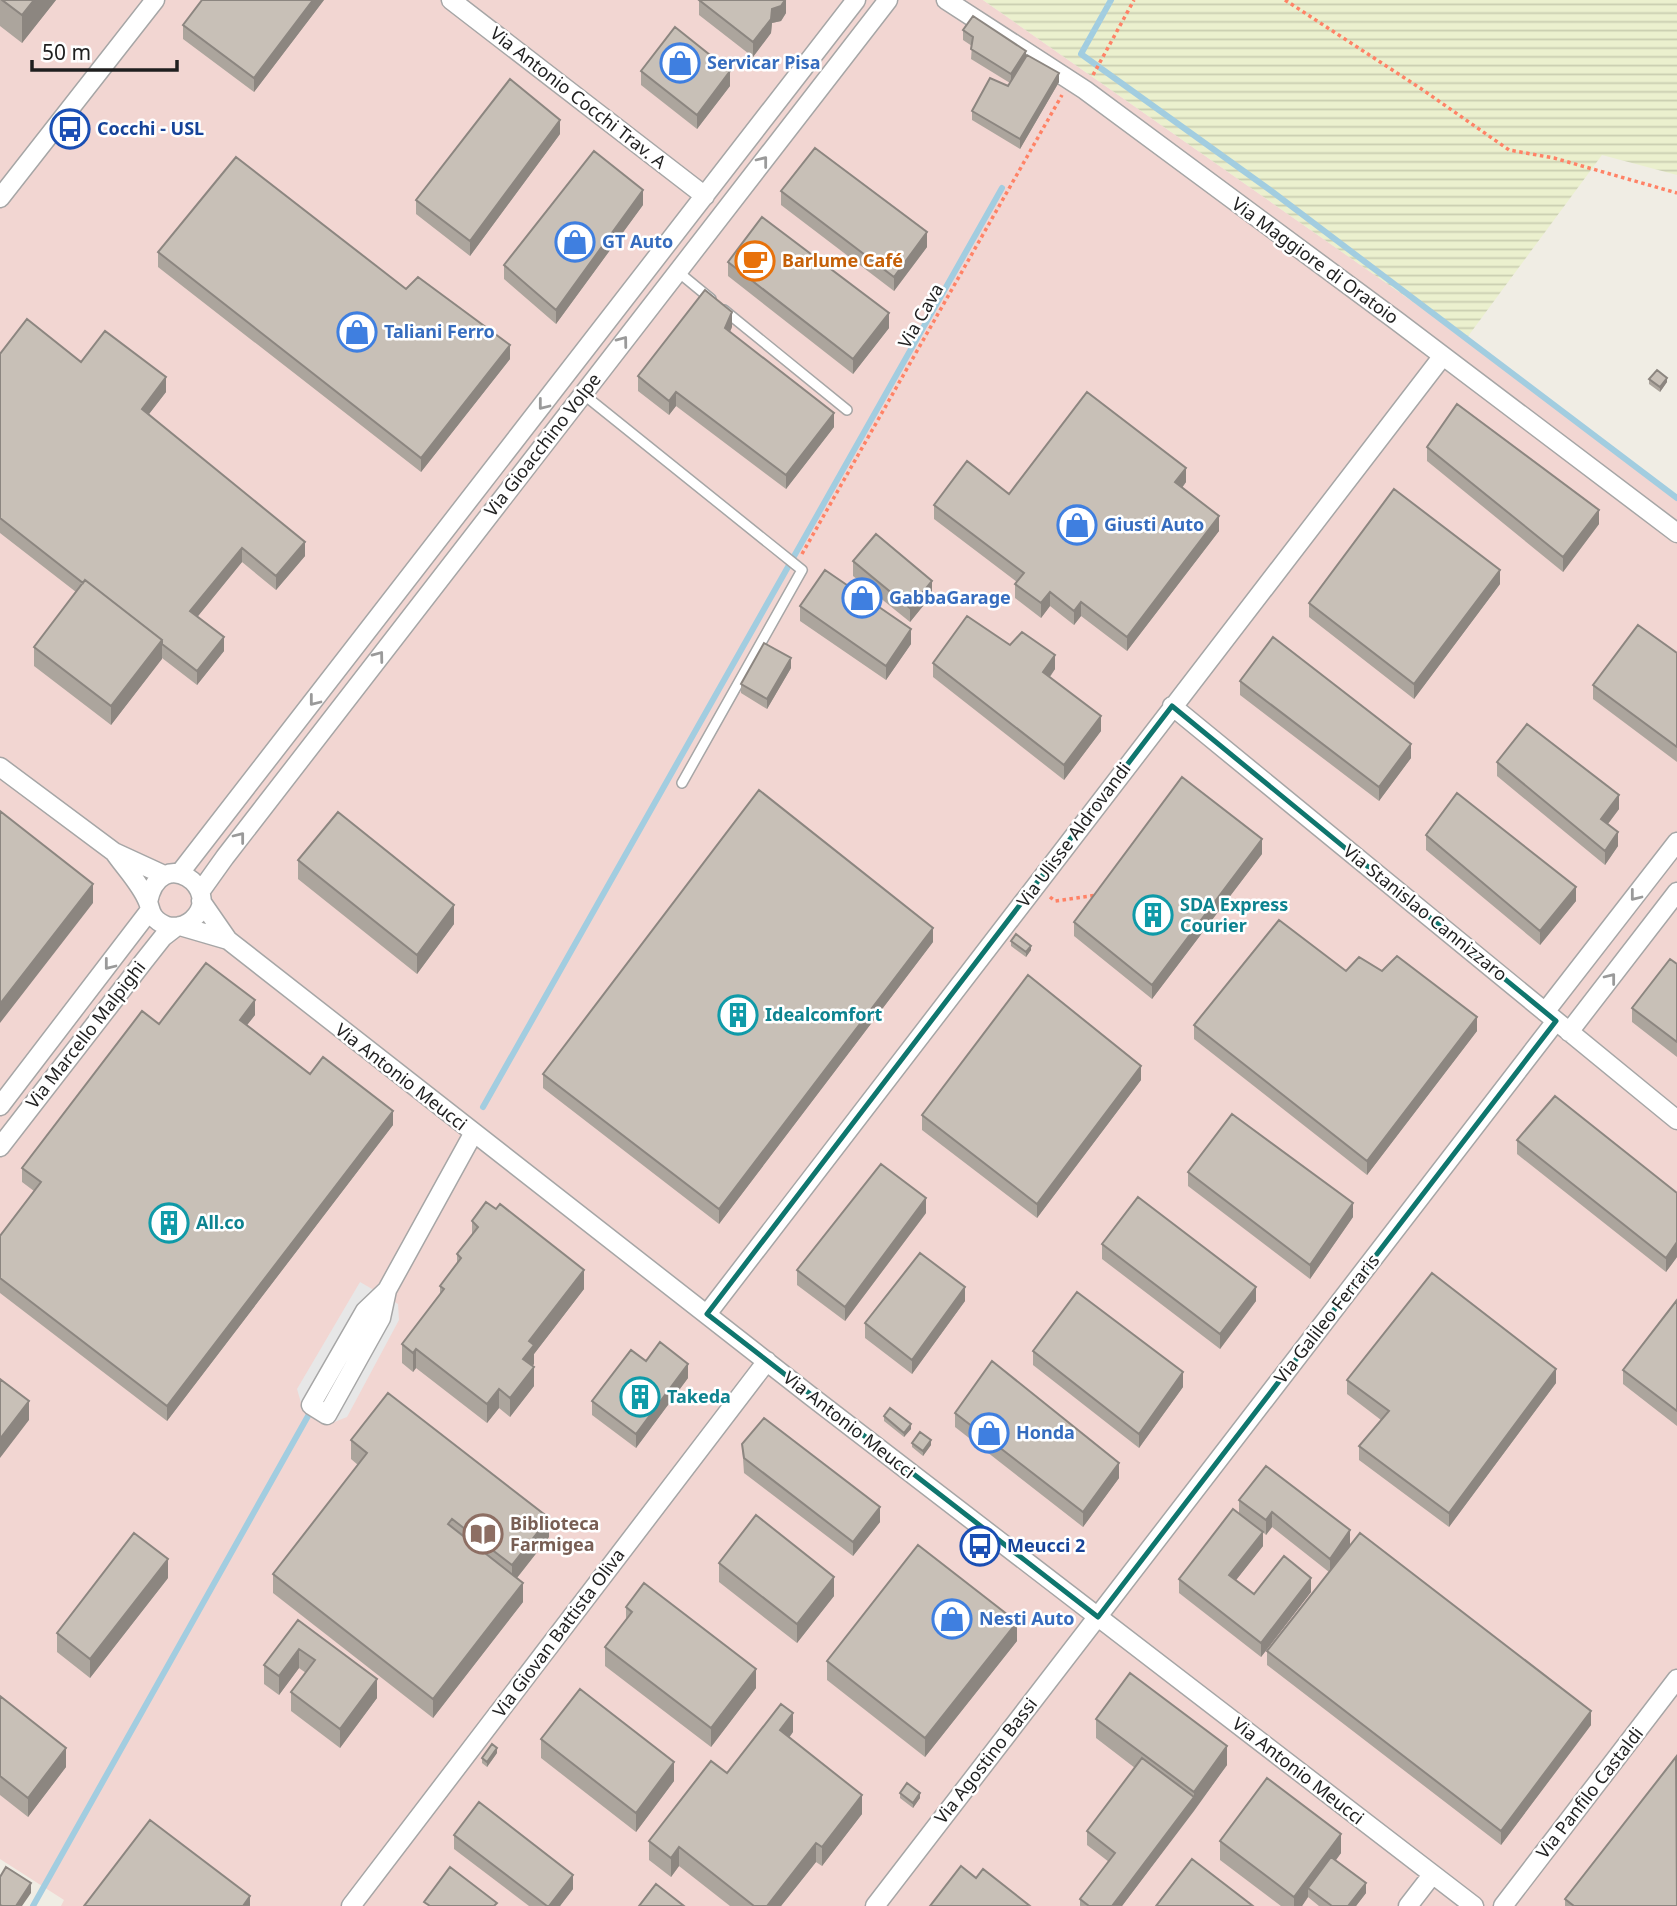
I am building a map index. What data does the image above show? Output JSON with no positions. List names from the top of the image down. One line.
{"streets":{"street":["Via Antonio Cocchi Trav. A","Via Maggiore di Oratoio","Via Gioacchino Volpe","Via Ulisse Aldrovandi","Via Stanislao Cannizzaro","Via Marcello Malpighi","Via Antonio Meucci","Via Galileo Ferraris","Via Giovan Battista Oliva","Via Agostino Bassi","Via Panfilo Castaldi"],"path":["Via Cava"]},"crossings":[["Via Antonio Cocchi Trav. A","Via Gioacchino Volpe"],["Via Maggiore di Oratoio","Via Cava"],["Via Maggiore di Oratoio","Via Ulisse Aldrovandi"],["Via Gioacchino Volpe","Via Marcello Malpighi"],["Via Gioacchino Volpe","Via Antonio Meucci"],["Via Ulisse Aldrovandi","Via Stanislao Cannizzaro"],["Via Ulisse Aldrovandi","Via Antonio Meucci"],["Via Stanislao Cannizzaro","Via Galileo Ferraris"],["Via Marcello Malpighi","Via Antonio Meucci"],["Via Antonio Meucci","Via Galileo Ferraris"],["Via Antonio Meucci","Via Giovan Battista Oliva"],["Via Antonio Meucci","Via Agostino Bassi"],["Via Galileo Ferraris","Via Agostino Bassi"]],"places":{"shop":["Servicar Pisa","GT Auto","Taliani Ferro","Giusti Auto","GabbaGarage","Honda","Nesti Auto"],"bus stop":["Cocchi - USL","Meucci 2"],"cafe":["Barlume Café"],"building":["SDA Express Courier","Idealcomfort","All.co","Takeda"],"library":["Biblioteca Farmigea"]},"scale_bar":"50 m"}
